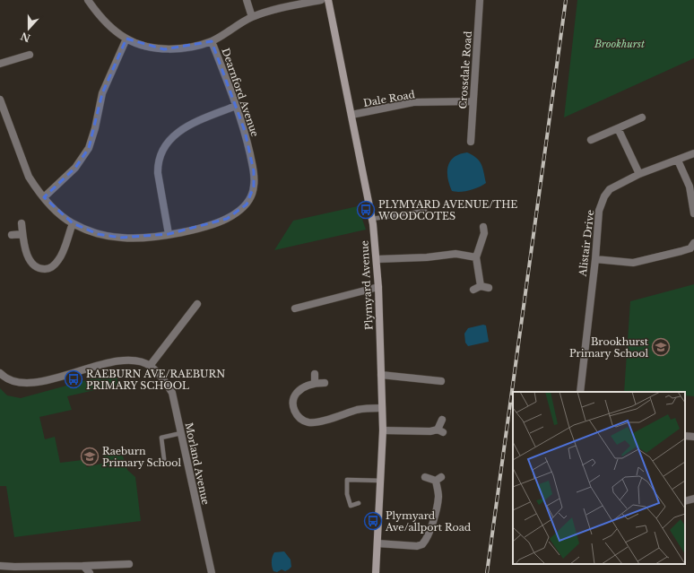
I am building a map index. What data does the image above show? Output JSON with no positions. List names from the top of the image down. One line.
{"streets":{"street":["Crossdale Road","Dearnford Avenue","Dale Road","Alistair Drive","Plymyard Avenue","Morland Avenue"]},"crossings":[["Crossdale Road","Dale Road"],["Dale Road","Plymyard Avenue"]],"parks":["Brookhurst"],"places":{"bus stop":["PLYMYARD AVENUE/THE WOODCOTES","RAEBURN AVE/RAEBURN PRIMARY SCHOOL","Plymyard Ave/allport Road"],"school or university":["Brookhurst Primary School","Raeburn Primary School"]},"north":"bottom"}
